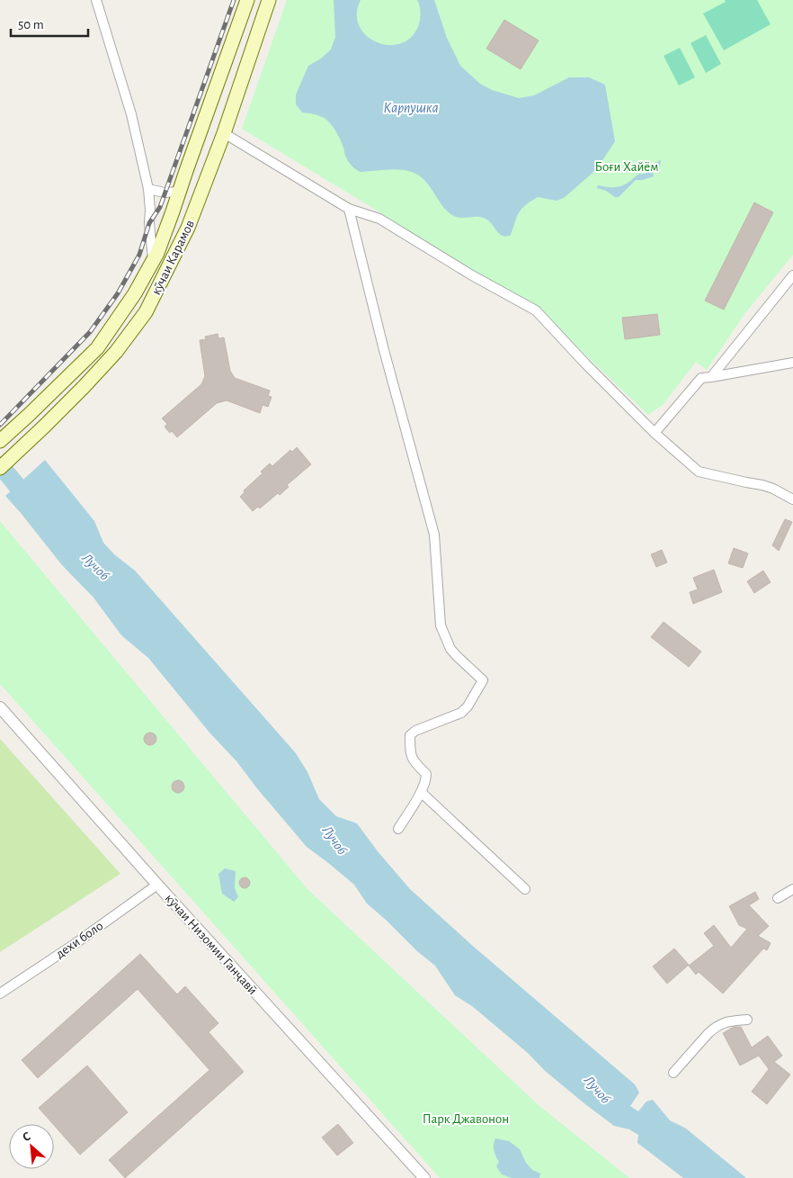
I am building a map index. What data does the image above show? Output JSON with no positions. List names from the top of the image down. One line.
{"streets":{"main road":["кӯчаи Карамов"],"street":["дехи боло","кӯчаи Низомии Ганҷавӣ"]},"crossings":[["дехи боло","кӯчаи Низомии Ганҷавӣ"]],"water":["Карпушка","Лучоб"],"parks":["Боғи Хайём","Парк Джавонон"],"scale_bar":"50 m","north":"top left"}
